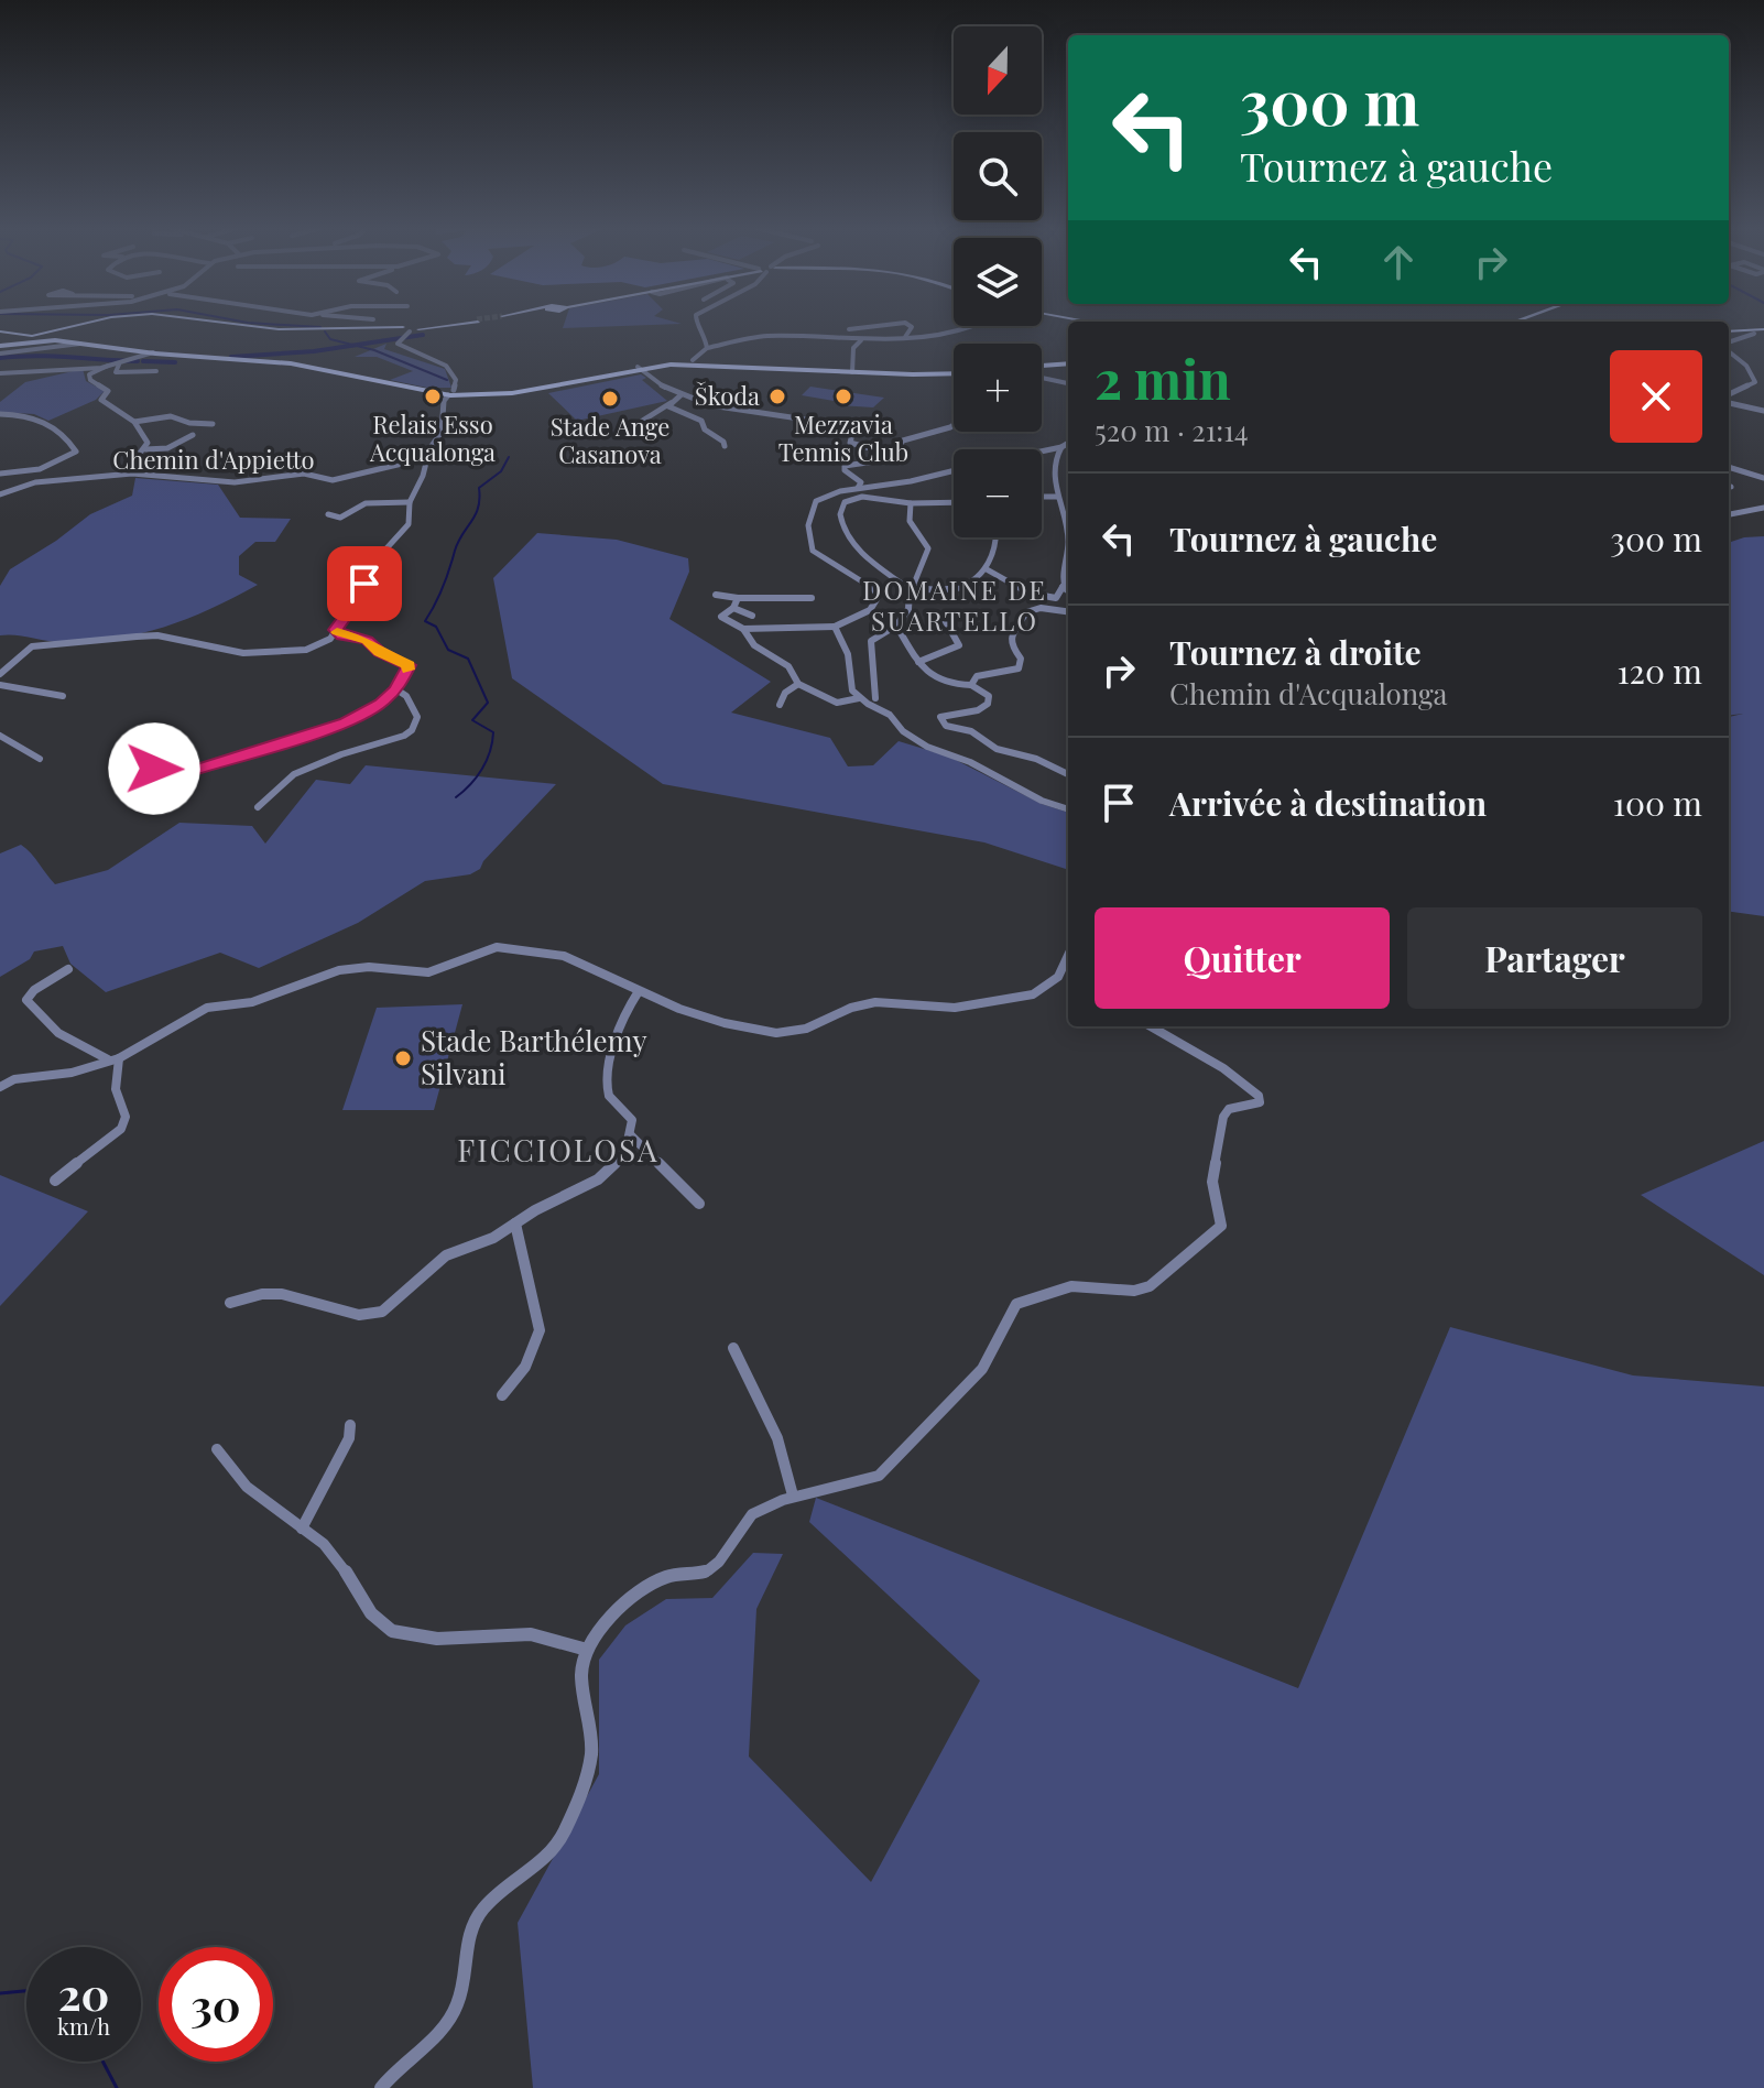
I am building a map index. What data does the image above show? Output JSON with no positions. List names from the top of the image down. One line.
{"streets":{"street":["Chemin d'Appietto"]},"districts":["DOMAINE DE SUARTELLO","FICCIOLOSA"],"places":["Relais Esso Acqualonga","Škoda","Mezzavia Tennis Club","Stade Ange Casanova","Stade Barthélemy Silvani"],"north":"bottom","page":{"map_buttons":["+","−"],"turn":["300 m","Tournez à gauche"],"heading":["2 min","520 m · 21:14"],"list":[{"name":"Tournez à gauche","value":"300 m"},{"name":"Tournez à droite","note":"Chemin d'Acqualonga","value":"120 m"},{"name":"Arrivée à destination","value":"100 m"}],"buttons":["Quitter","Partager"],"speed":"20 km/h","limit":"30"}}
